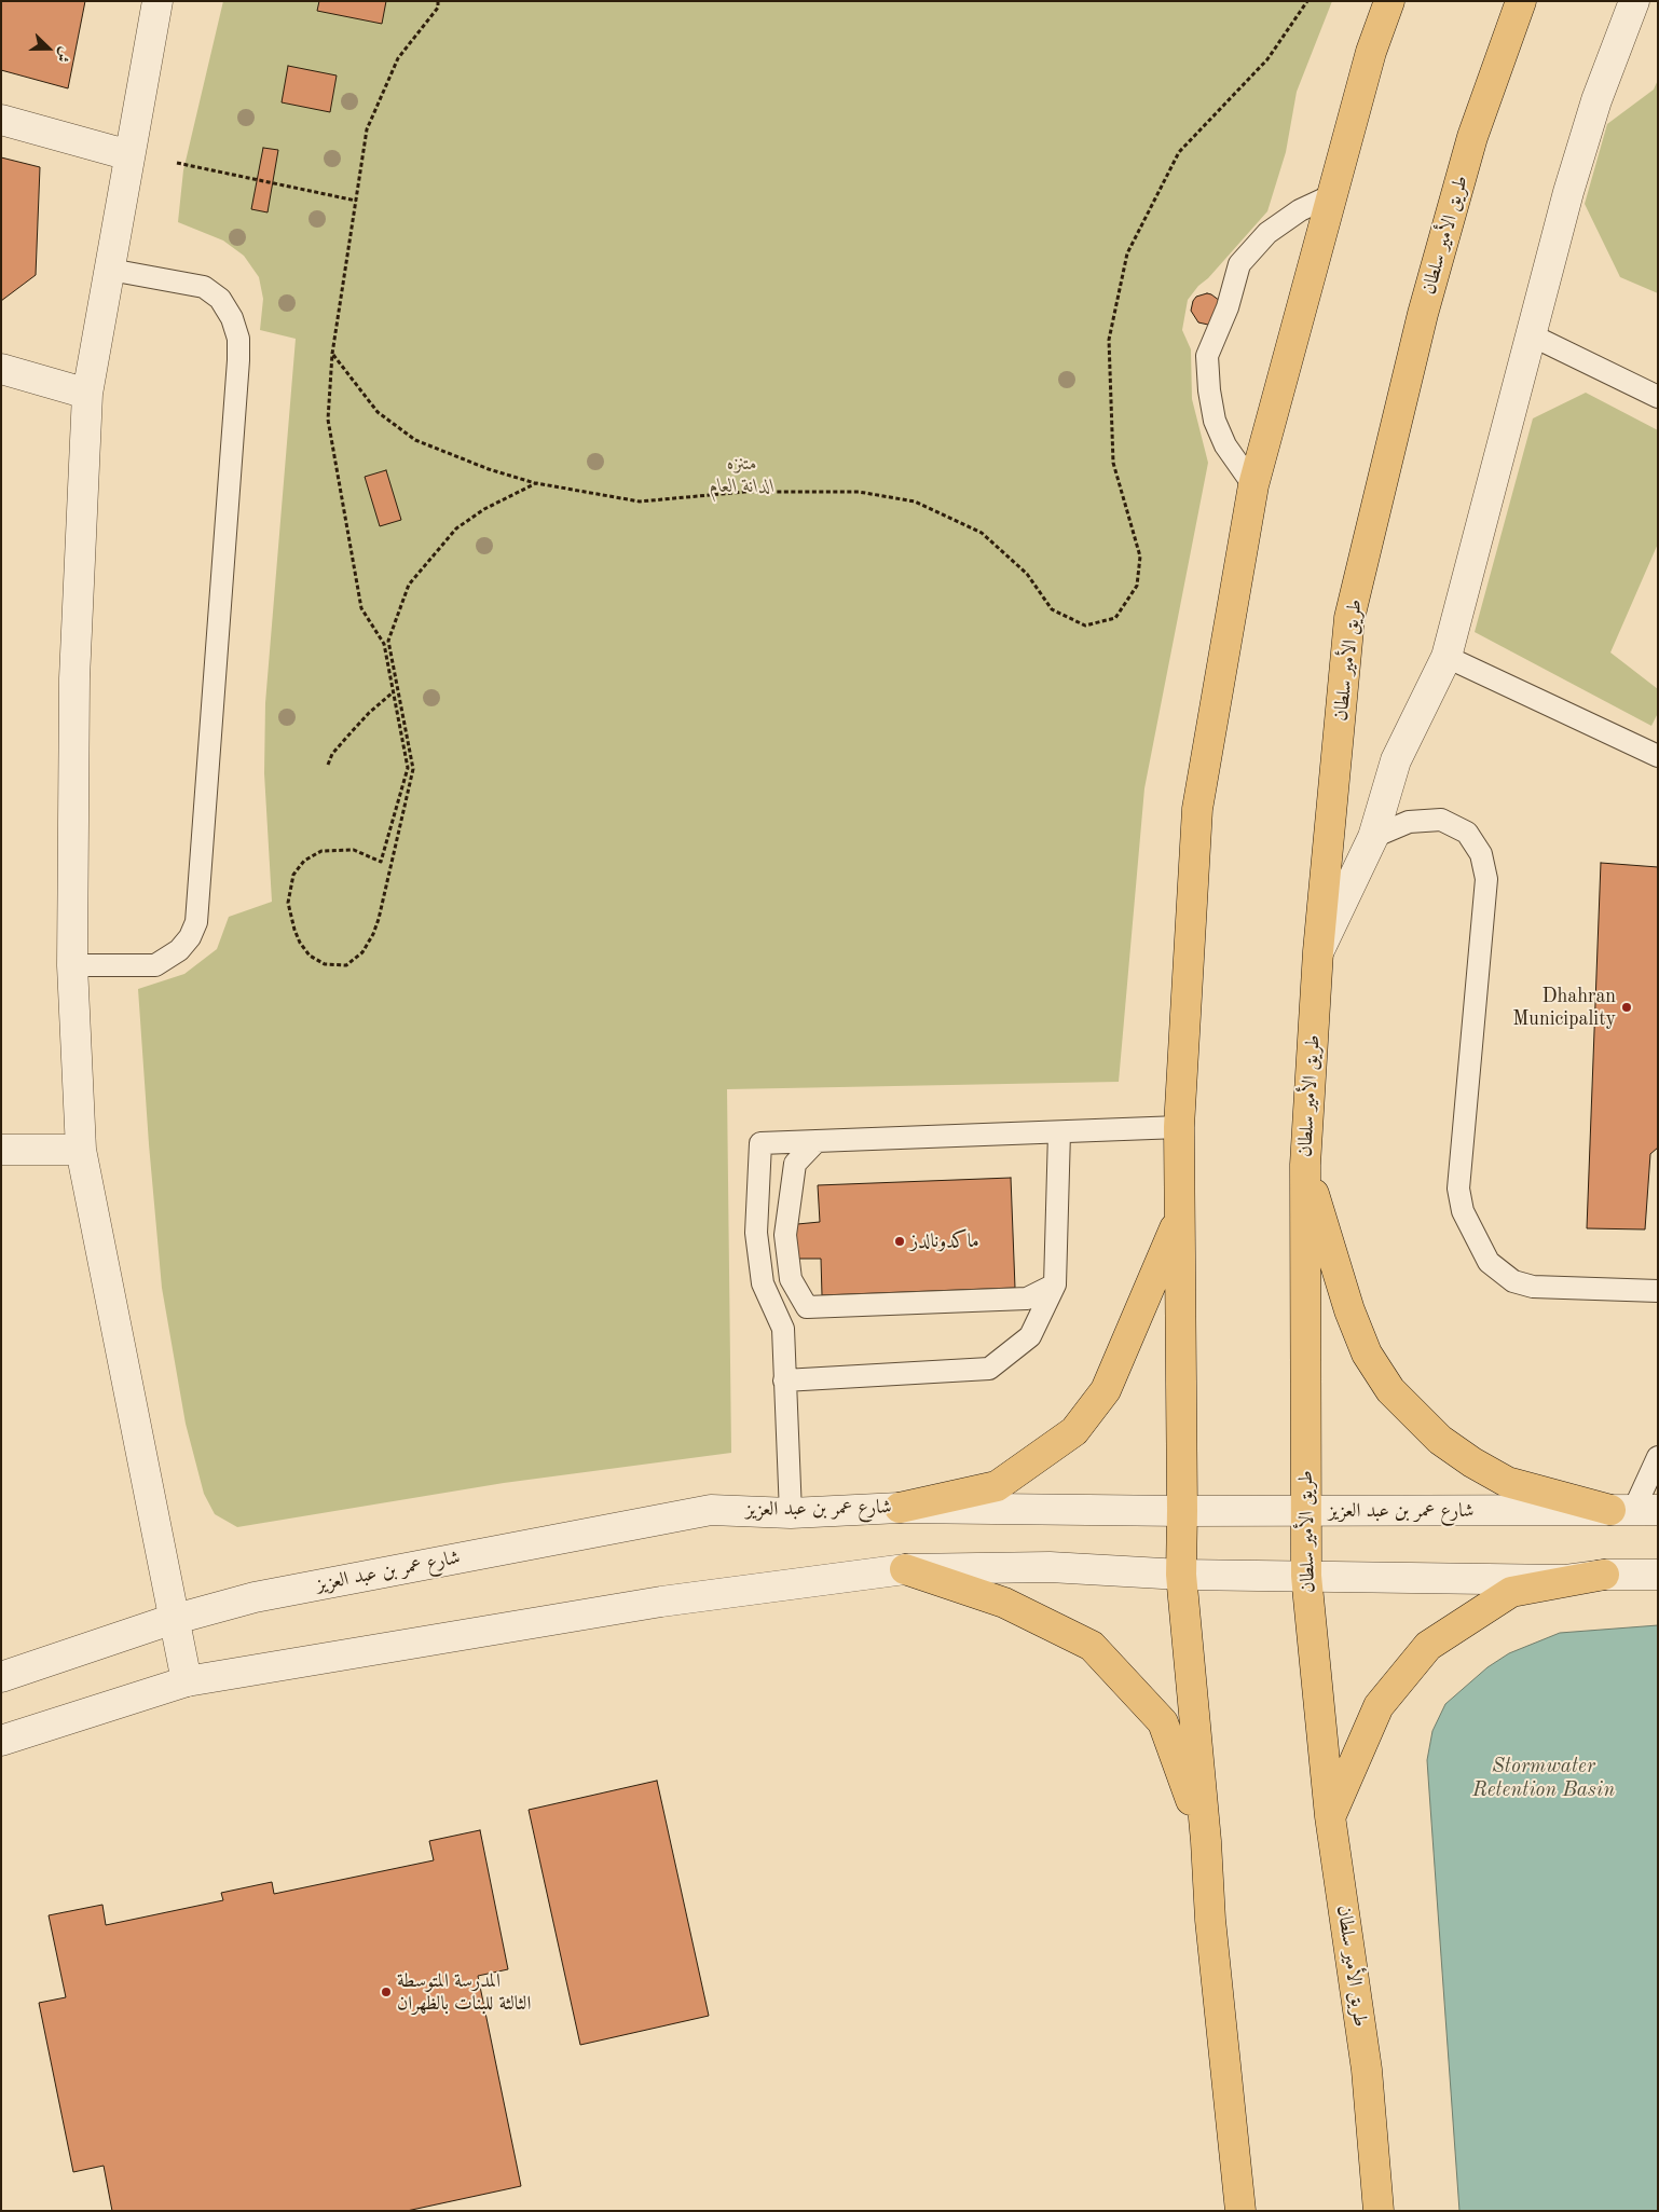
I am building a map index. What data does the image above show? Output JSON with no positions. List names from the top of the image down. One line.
{"streets":{"main road":["طريق الأمير سلطان"],"street":["شارع عمر بن عبد العزيز"]},"crossings":[["طريق الأمير سلطان","شارع عمر بن عبد العزيز"]],"water":["Stormwater Retention Basin"],"parks":["متنزه الدانة العام"],"places":["Dhahran Municipality","ماكدونالدز","المدرسة المتوسطة الثالثة للبنات بالظهران"],"north":"right"}
